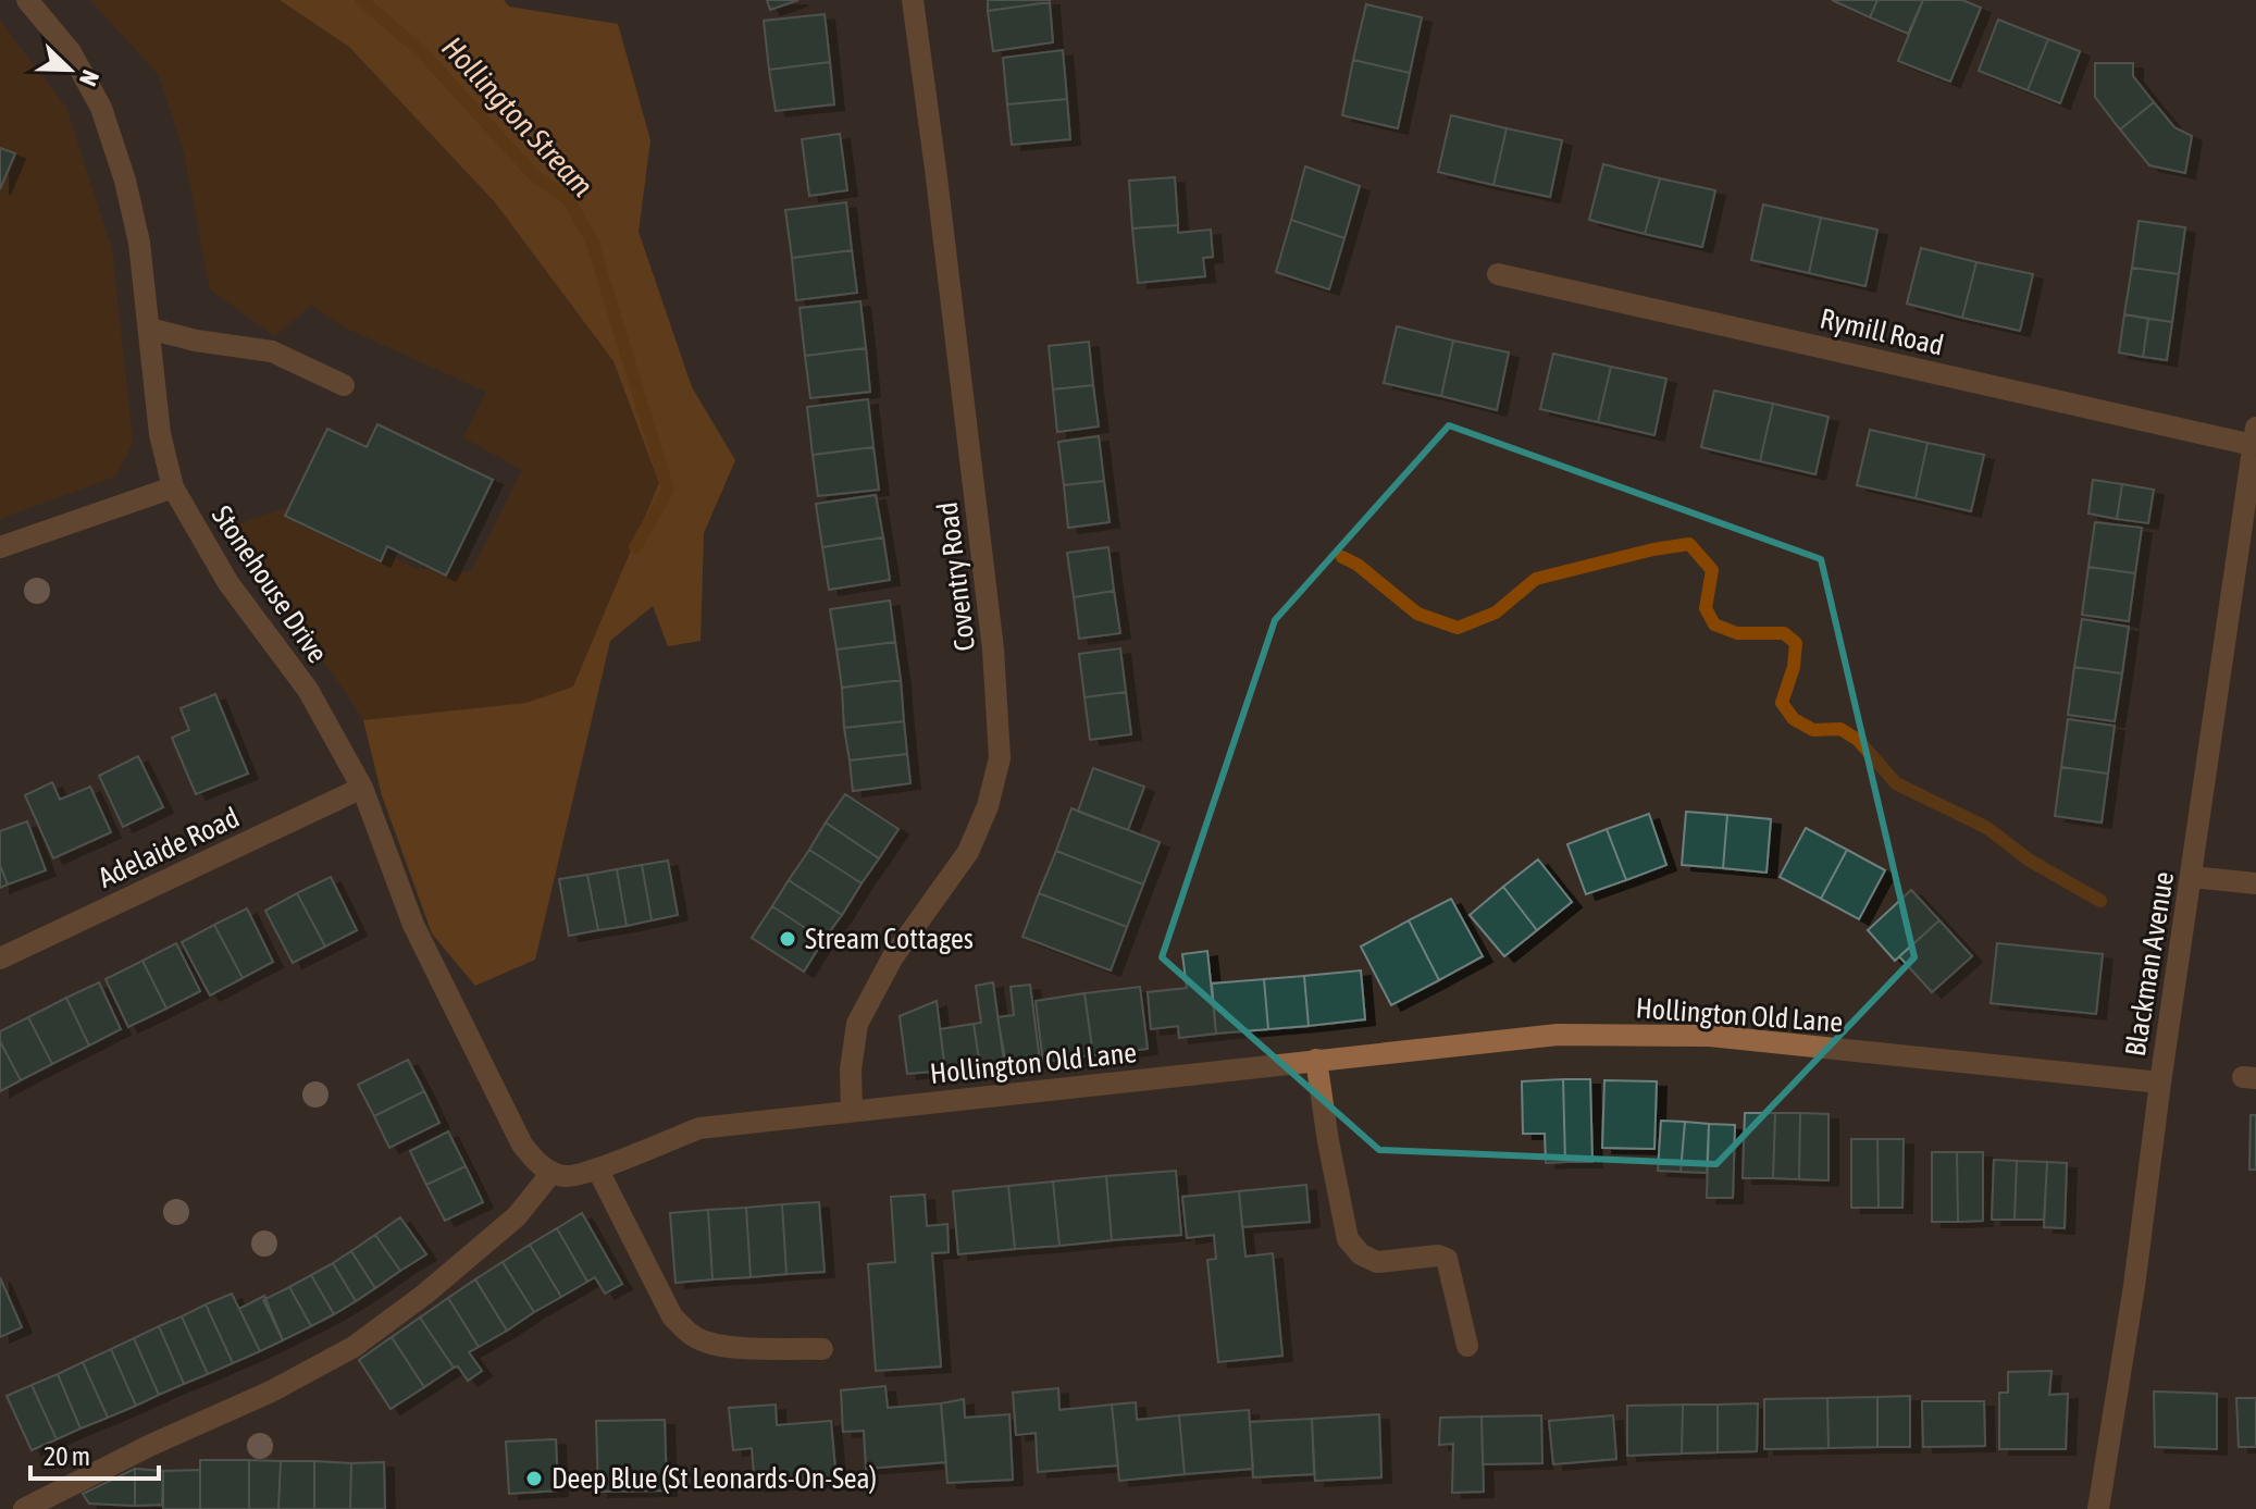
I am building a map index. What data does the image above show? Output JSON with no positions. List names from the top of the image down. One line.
{"streets":{"street":["Rymill Road","Coventry Road","Stonehouse Drive","Adelaide Road","Blackman Avenue","Hollington Old Lane"]},"crossings":[["Rymill Road","Blackman Avenue"],["Coventry Road","Hollington Old Lane"],["Stonehouse Drive","Adelaide Road"],["Stonehouse Drive","Hollington Old Lane"],["Blackman Avenue","Hollington Old Lane"]],"water":["Hollington Stream"],"places":["Stream Cottages","Deep Blue (St Leonards-On-Sea)"],"scale_bar":"20 m","north":"bottom right"}
